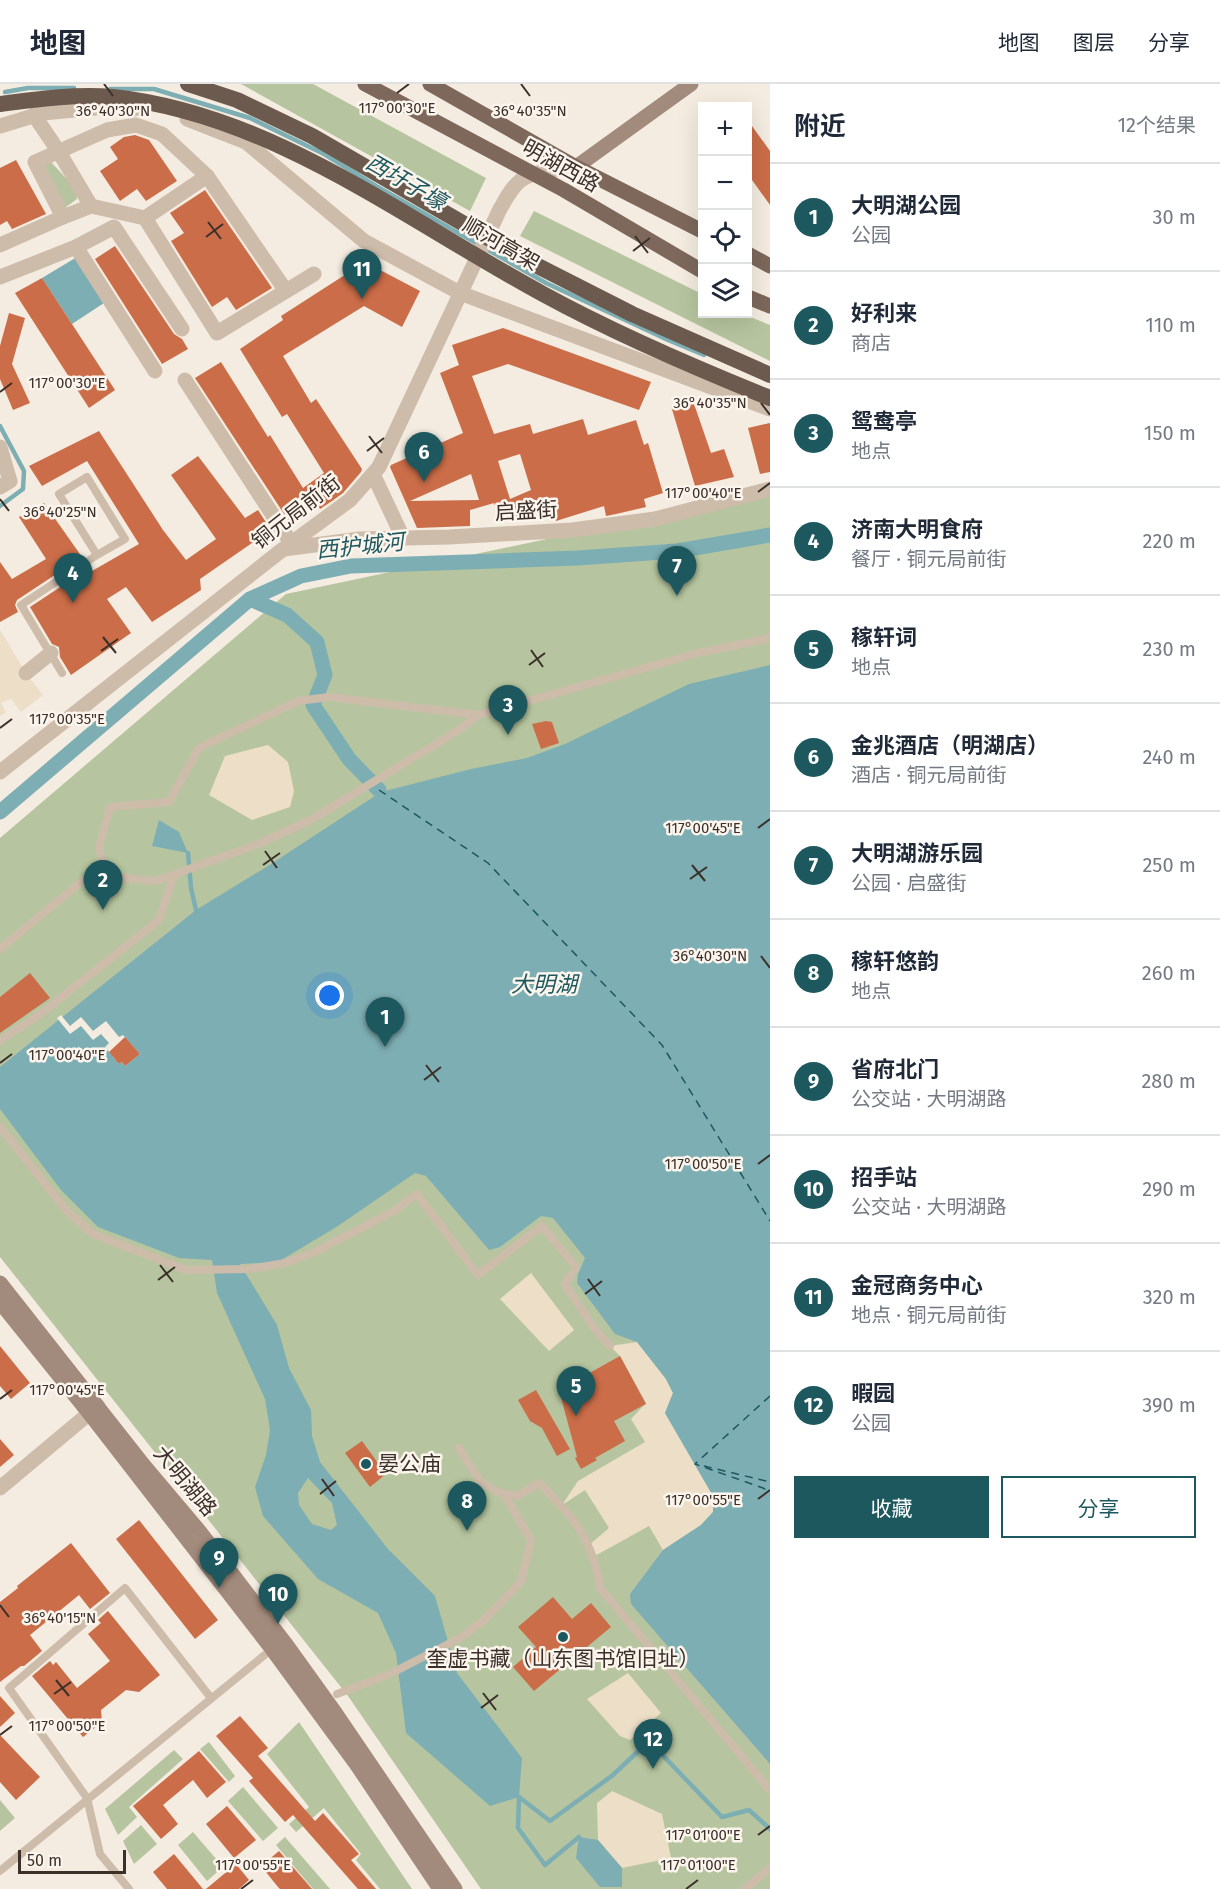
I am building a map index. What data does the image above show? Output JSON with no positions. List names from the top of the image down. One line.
{"streets":{"highway":["顺河高架"],"main road":["明湖西路","大明湖路"],"street":["启盛街","铜元局前街"]},"crossings":[["明湖西路","铜元局前街"],["启盛街","铜元局前街"]],"water":["西圩子壕","西护城河","大明湖"],"places":["晏公庙","奎虚书藏（山东图书馆旧址）"],"scale_bar":"50 m","page":{"header":"地图","nav":["地图","图层","分享"],"heading":["附近","12个结果"],"map_buttons":["+","−"],"list":[{"mark":"1","name":"大明湖公园","note":"公园","value":"30 m"},{"mark":"2","name":"好利来","note":"商店","value":"110 m"},{"mark":"3","name":"鸳鸯亭","note":"地点","value":"150 m"},{"mark":"4","name":"济南大明食府","note":"餐厅 · 铜元局前街","value":"220 m"},{"mark":"5","name":"稼轩词","note":"地点","value":"230 m"},{"mark":"6","name":"金兆酒店（明湖店）","note":"酒店 · 铜元局前街","value":"240 m"},{"mark":"7","name":"大明湖游乐园","note":"公园 · 启盛街","value":"250 m"},{"mark":"8","name":"稼轩悠韵","note":"地点","value":"260 m"},{"mark":"9","name":"省府北门","note":"公交站 · 大明湖路","value":"280 m"},{"mark":"10","name":"招手站","note":"公交站 · 大明湖路","value":"290 m"},{"mark":"11","name":"金冠商务中心","note":"地点 · 铜元局前街","value":"320 m"},{"mark":"12","name":"暇园","note":"公园","value":"390 m"}],"pins":["11","6","7","4","3","2","1","5","8","9","10","12"],"buttons":["收藏","分享"],"scale":"50 m"},"coordinates":["117°00'30\"E","36°40'30\"N","36°40'35\"N","117°00'40\"E","36°40'25\"N","117°00'35\"E","117°00'45\"E","117°00'50\"E","117°00'55\"E","36°40'15\"N","117°01'00\"E"]}
